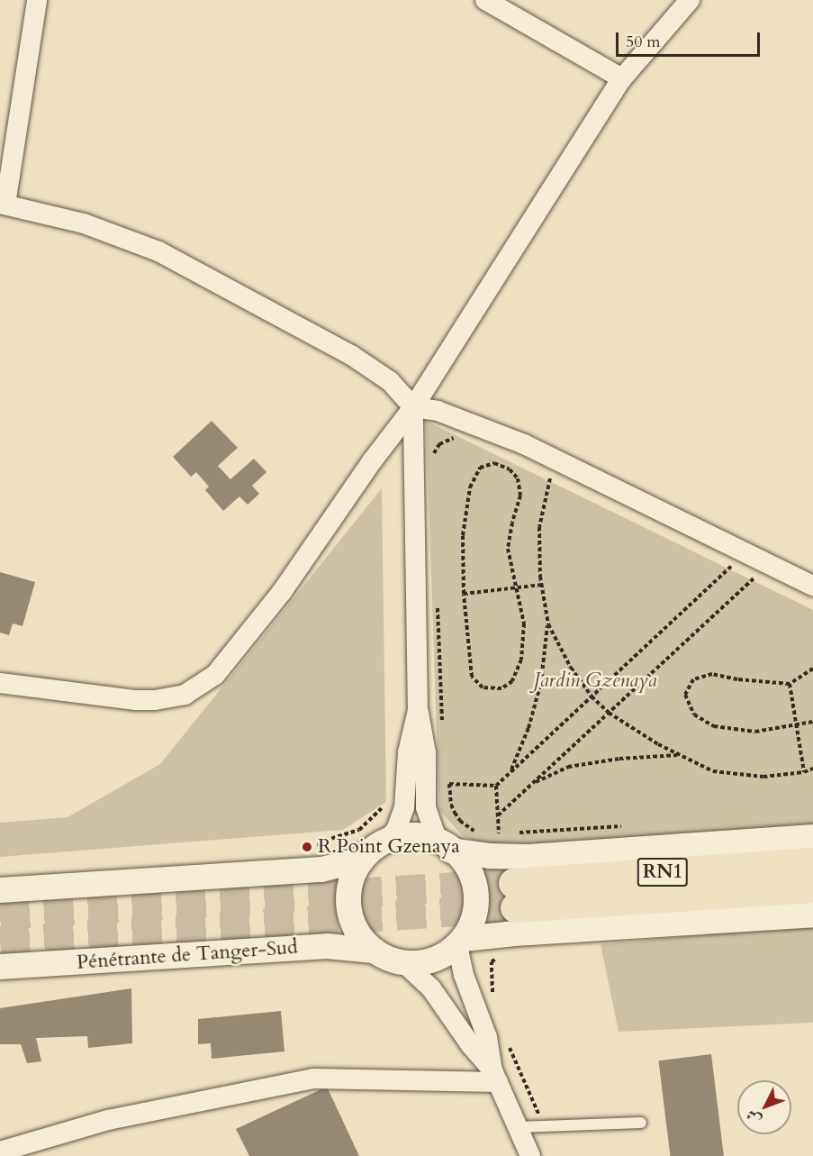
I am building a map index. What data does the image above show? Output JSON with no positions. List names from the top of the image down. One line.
{"streets":{"highway":["RN1"],"street":["Pénétrante de Tanger-Sud"]},"parks":["Jardin Gzenaya"],"places":["R.Point Gzenaya"],"scale_bar":"50 m","north":"bottom left"}
